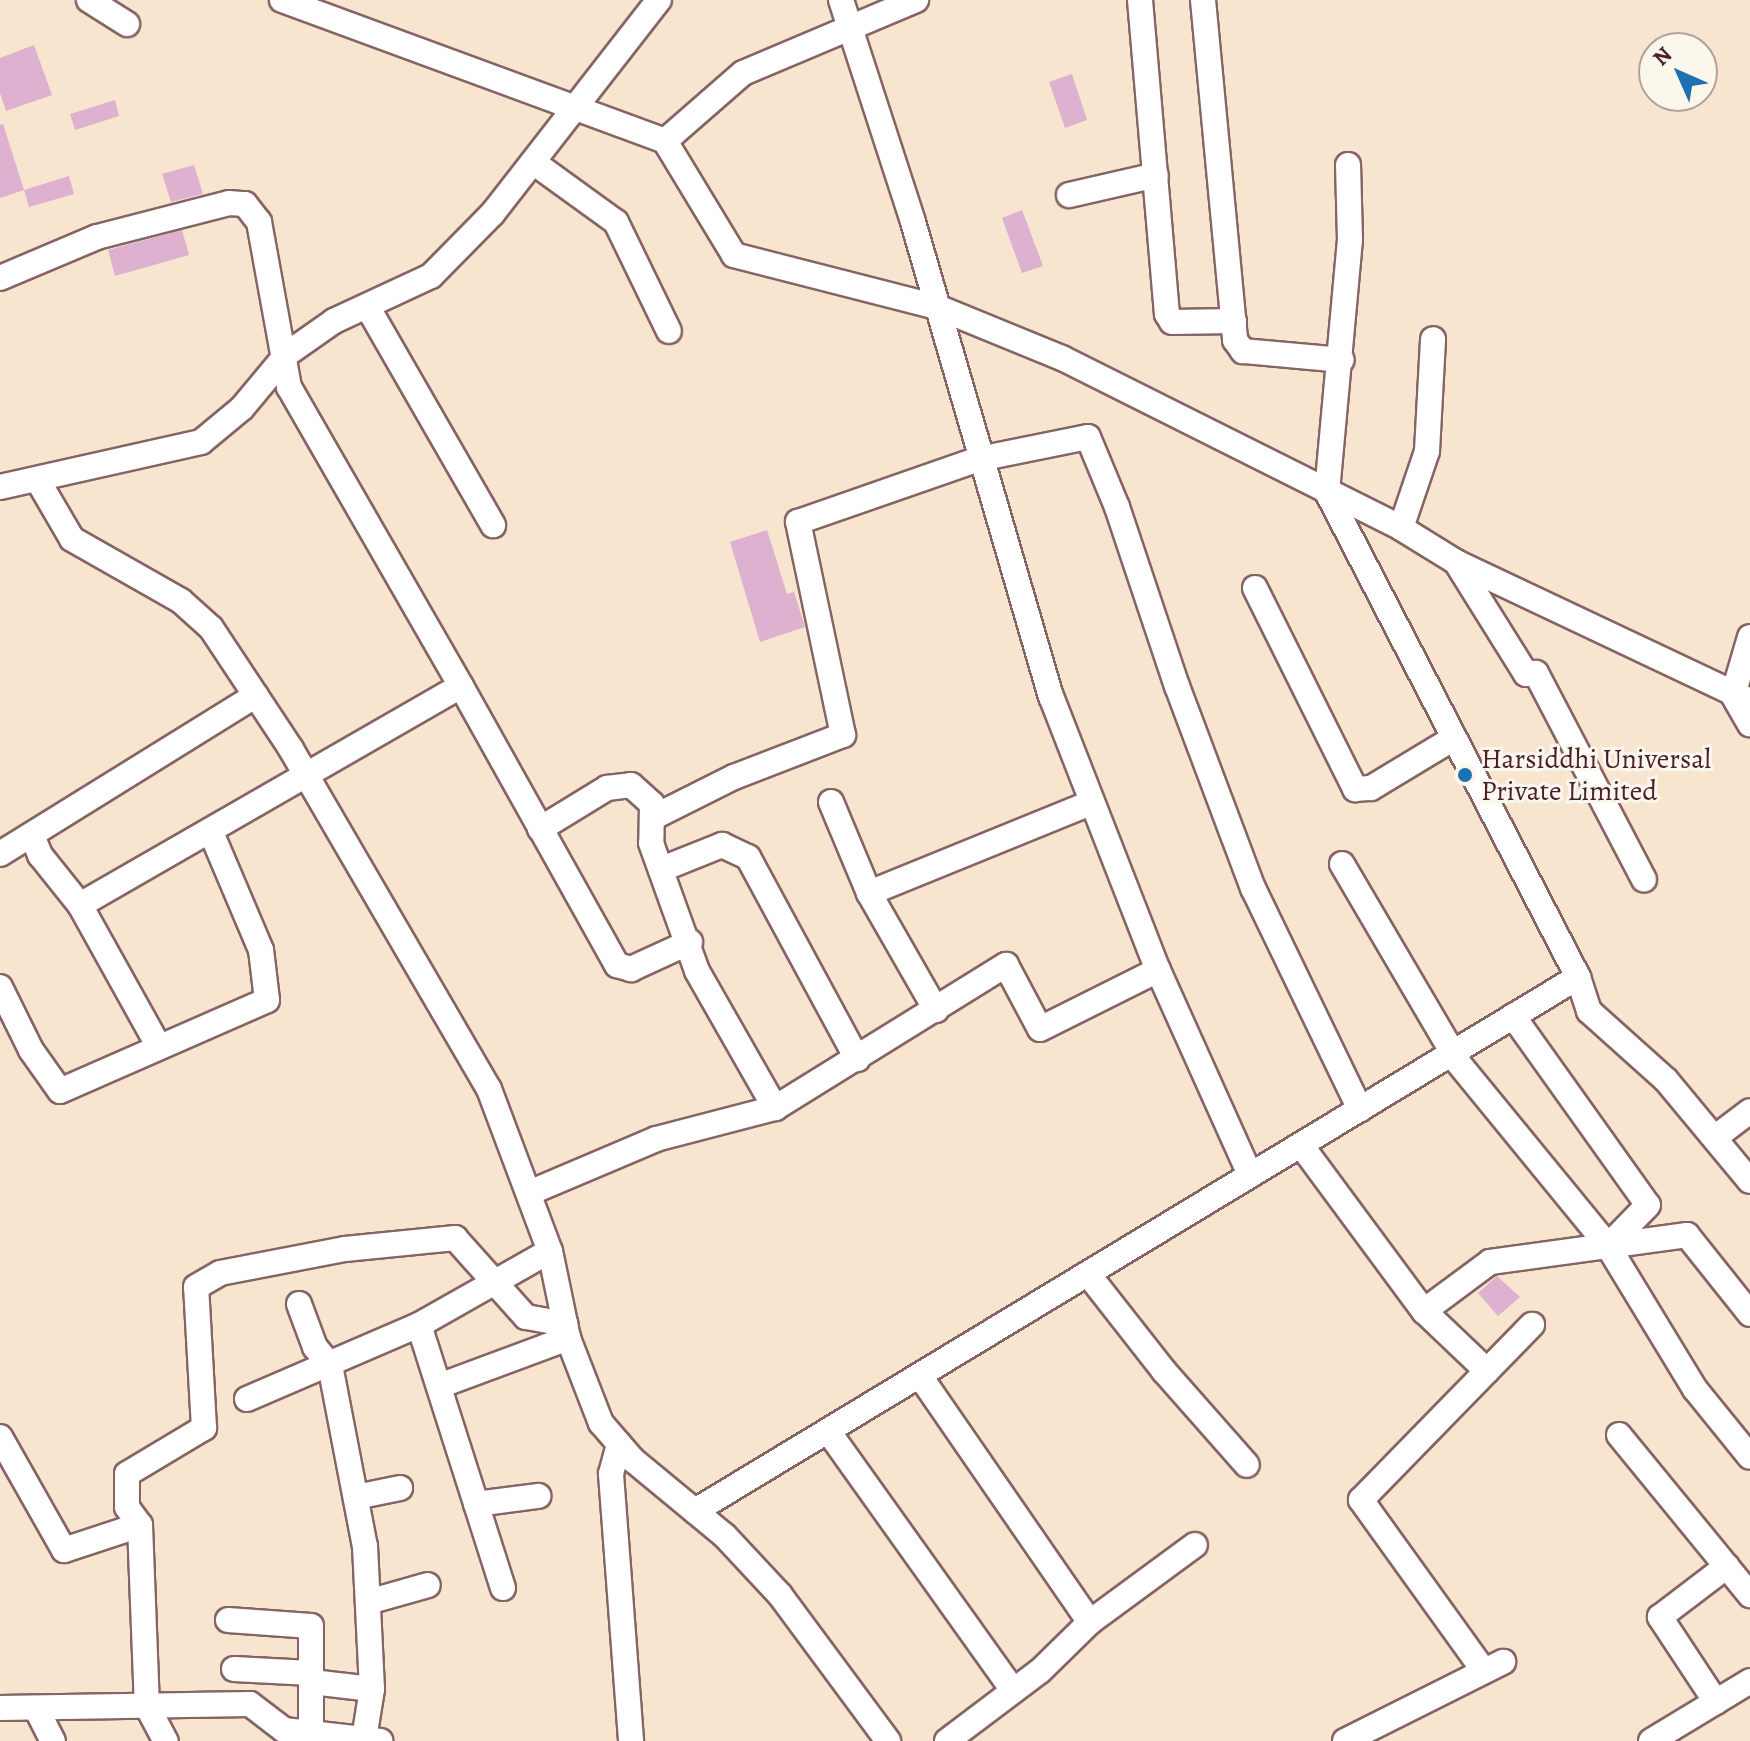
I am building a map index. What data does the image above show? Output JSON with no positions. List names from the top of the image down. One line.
{"places":["Harsiddhi Universal Private Limited"],"north":"top left"}
